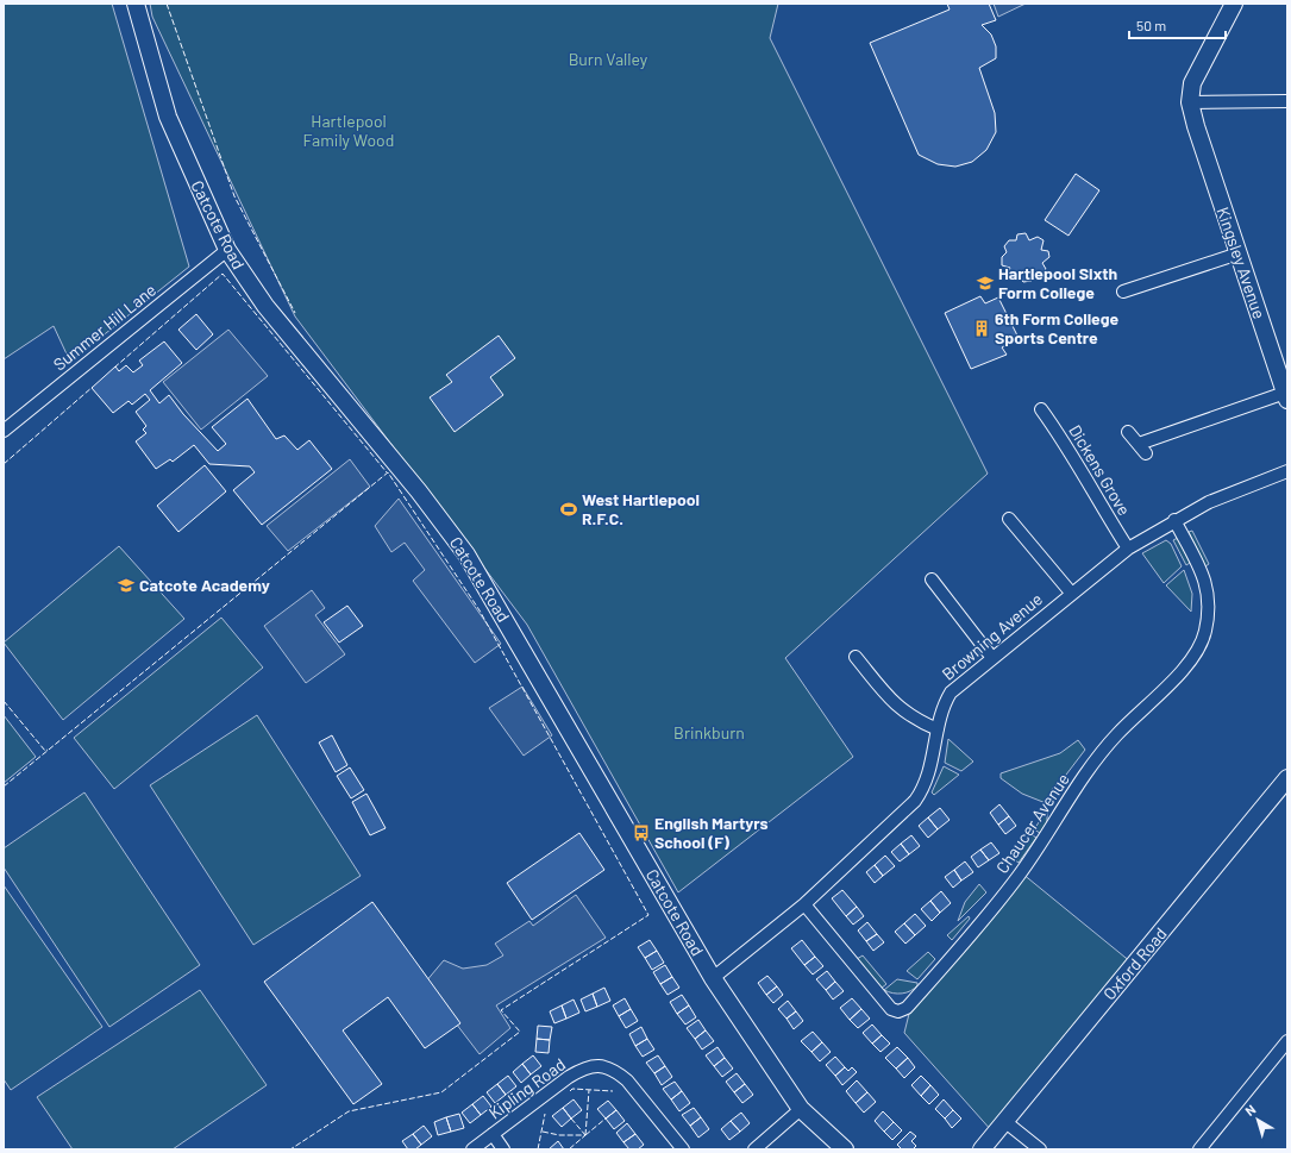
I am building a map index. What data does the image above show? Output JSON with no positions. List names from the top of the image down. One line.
{"streets":{"street":["Catcote Road","Kingsley Avenue","Summer Hill Lane","Dickens Grove","Browning Avenue","Chaucer Avenue","Oxford Road","Kipling Road"]},"crossings":[["Catcote Road","Summer Hill Lane"],["Catcote Road","Browning Avenue"],["Dickens Grove","Browning Avenue"],["Browning Avenue","Chaucer Avenue"]],"parks":["Burn Valley","Hartlepool Family Wood","Brinkburn"],"places":{"school or university":["Hartlepool Sixth Form College","Catcote Academy"],"building":["6th Form College Sports Centre"],"sports":["West Hartlepool R.F.C."],"bus stop":["English Martyrs School (F)"]},"scale_bar":"50 m","north":"top left"}
